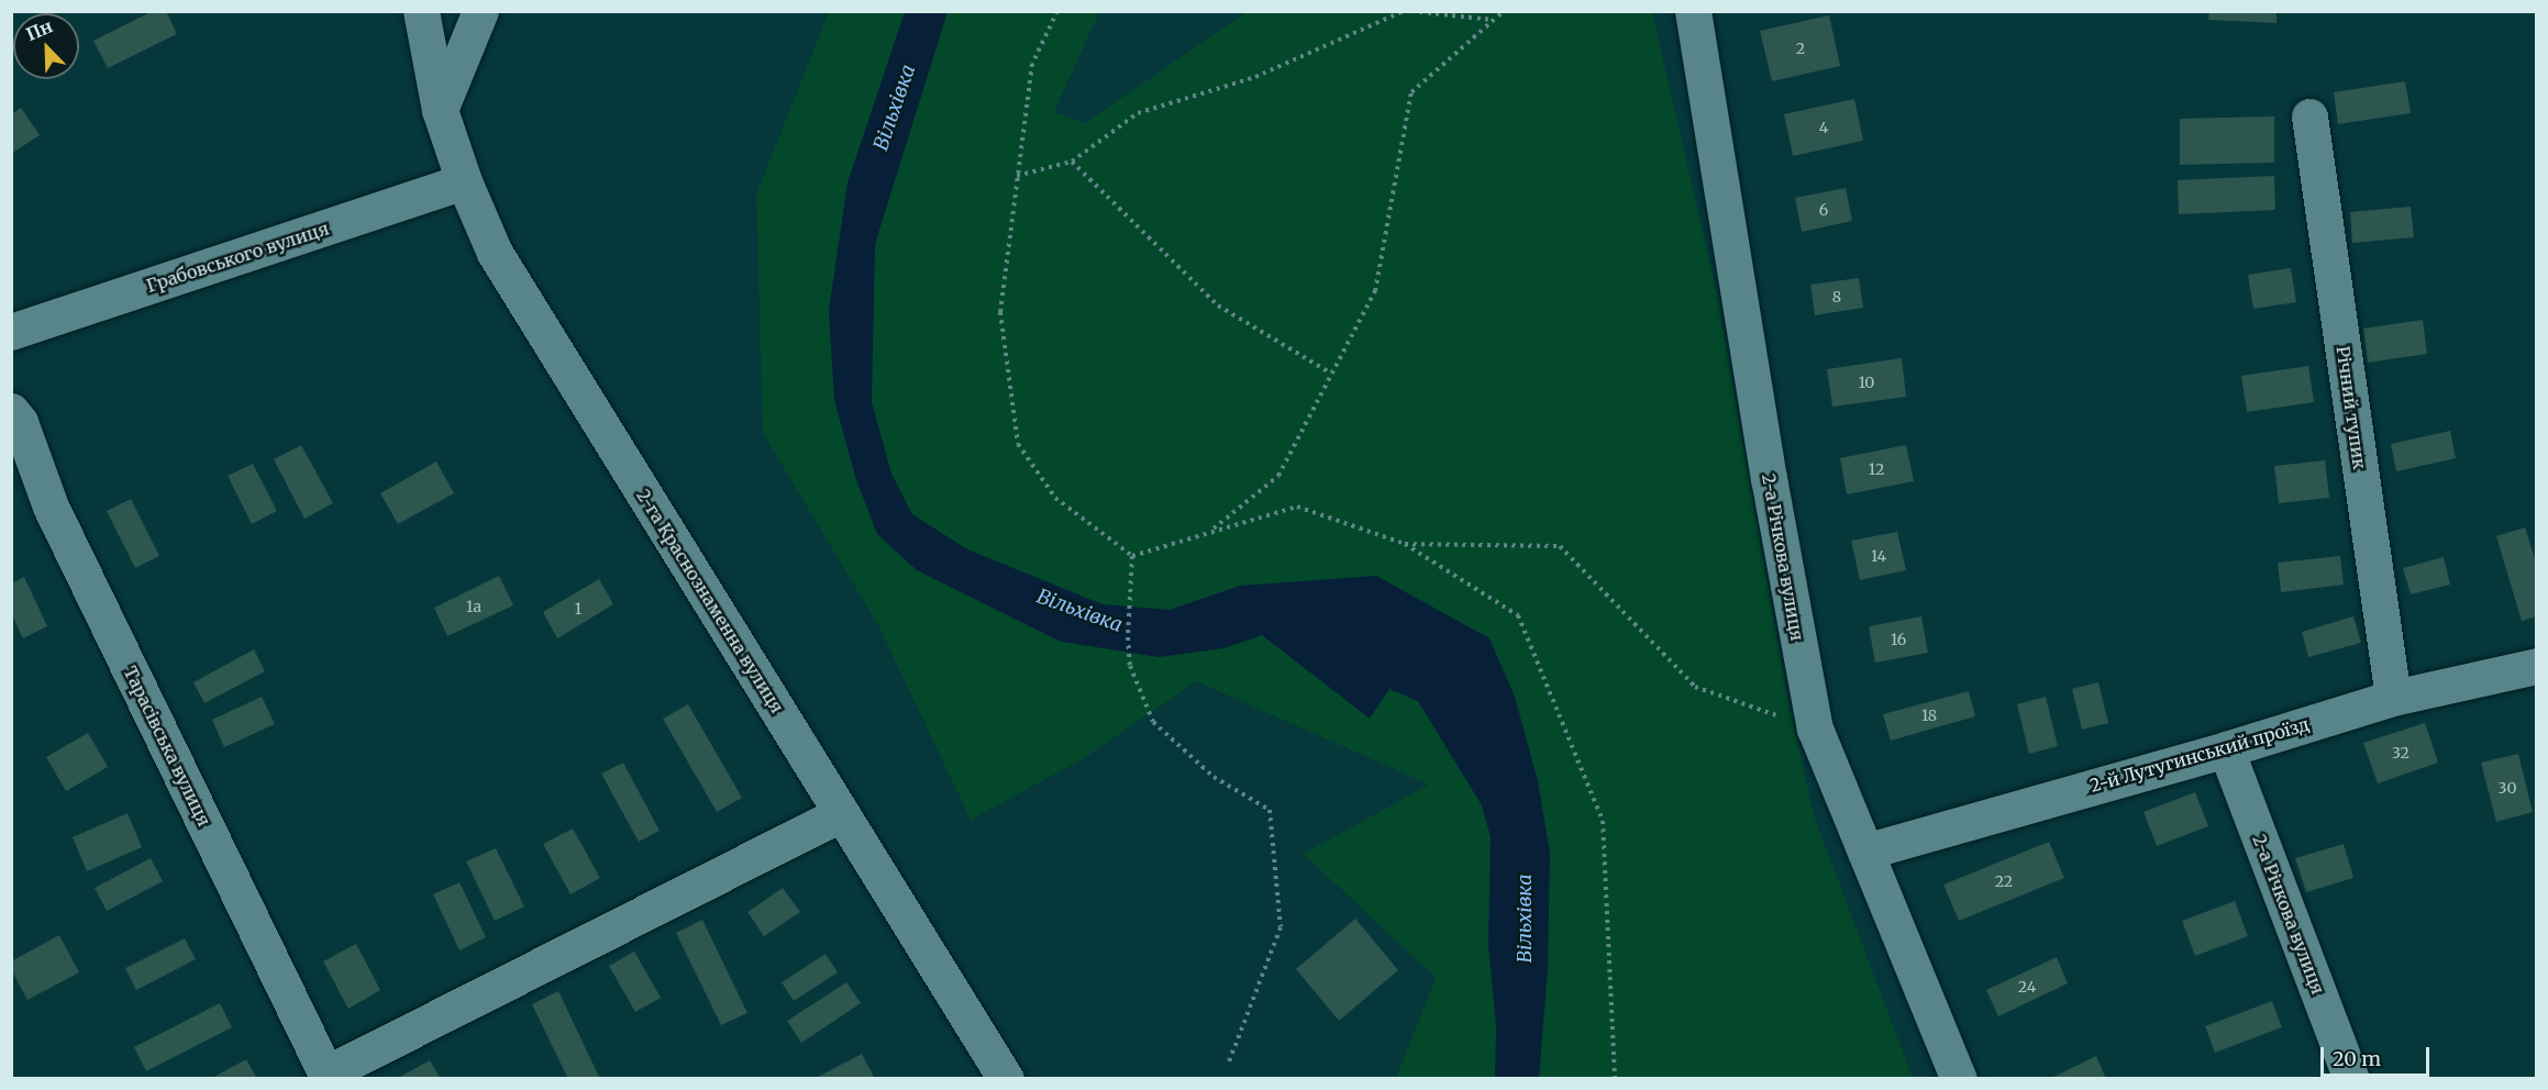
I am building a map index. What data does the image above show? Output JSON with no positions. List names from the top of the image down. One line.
{"streets":{"street":["Грабовського вулиця","Річний тупик","2-а Річкова вулиця","2-га Краснознаменна вулиця","Тарасівська вулиця","2-й Лутугинський проїзд"]},"crossings":[["Грабовського вулиця","2-га Краснознаменна вулиця"],["Річний тупик","2-й Лутугинський проїзд"],["2-а Річкова вулиця","2-й Лутугинський проїзд"]],"water":["Вільхівка"],"house_numbers":["2","4","6","8","10","12","14","1а","1","16","18","32","30","22","24"],"scale_bar":"20 m","north":"top left"}
